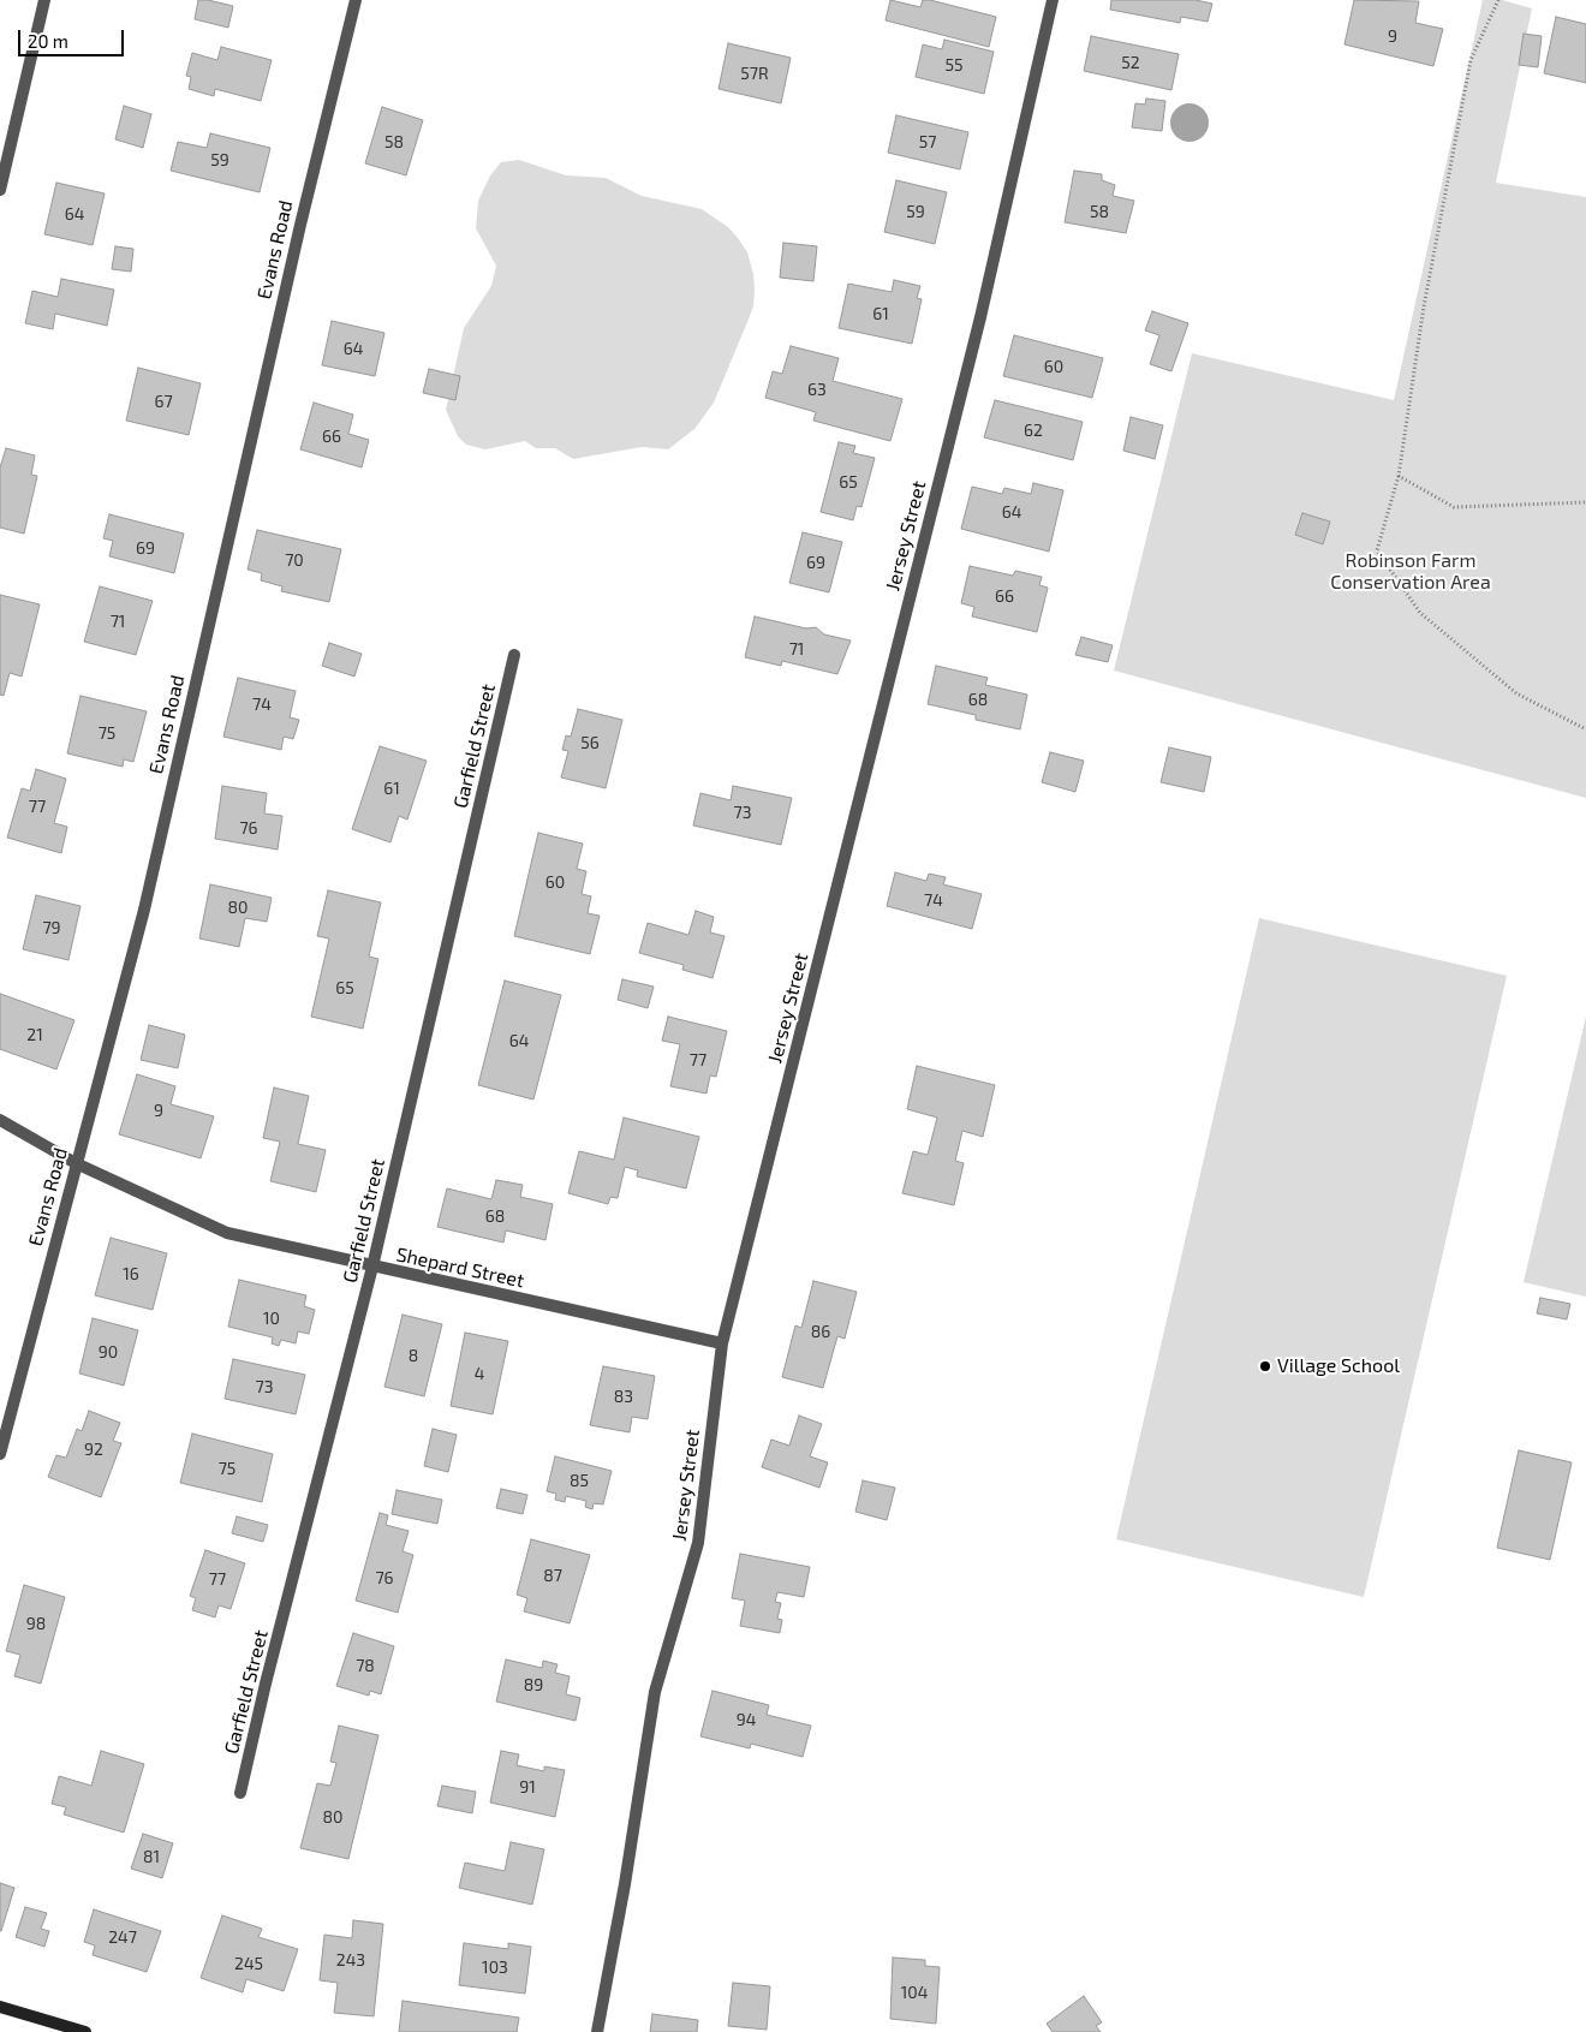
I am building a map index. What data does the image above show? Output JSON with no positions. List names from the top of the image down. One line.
{"streets":{"street":["Evans Road","Jersey Street","Garfield Street","Shepard Street"]},"crossings":[["Evans Road","Shepard Street"],["Jersey Street","Shepard Street"],["Garfield Street","Shepard Street"]],"parks":["Robinson Farm Conservation Area"],"places":["Village School"],"house_numbers":["9","52","55","57R","58","57","59","59","58","64","61","64","60","63","67","62","66","65","64","69","70","69","66","71","71","68","74","75","56","61","77","73","76","60","74","80","79","65","21","64","77","9","68","16","10","86","90","8","4","73","83","92","75","85","87","76","77","98","78","89","94","91","80","81","247","243","245","103","104"],"scale_bar":"20 m"}
